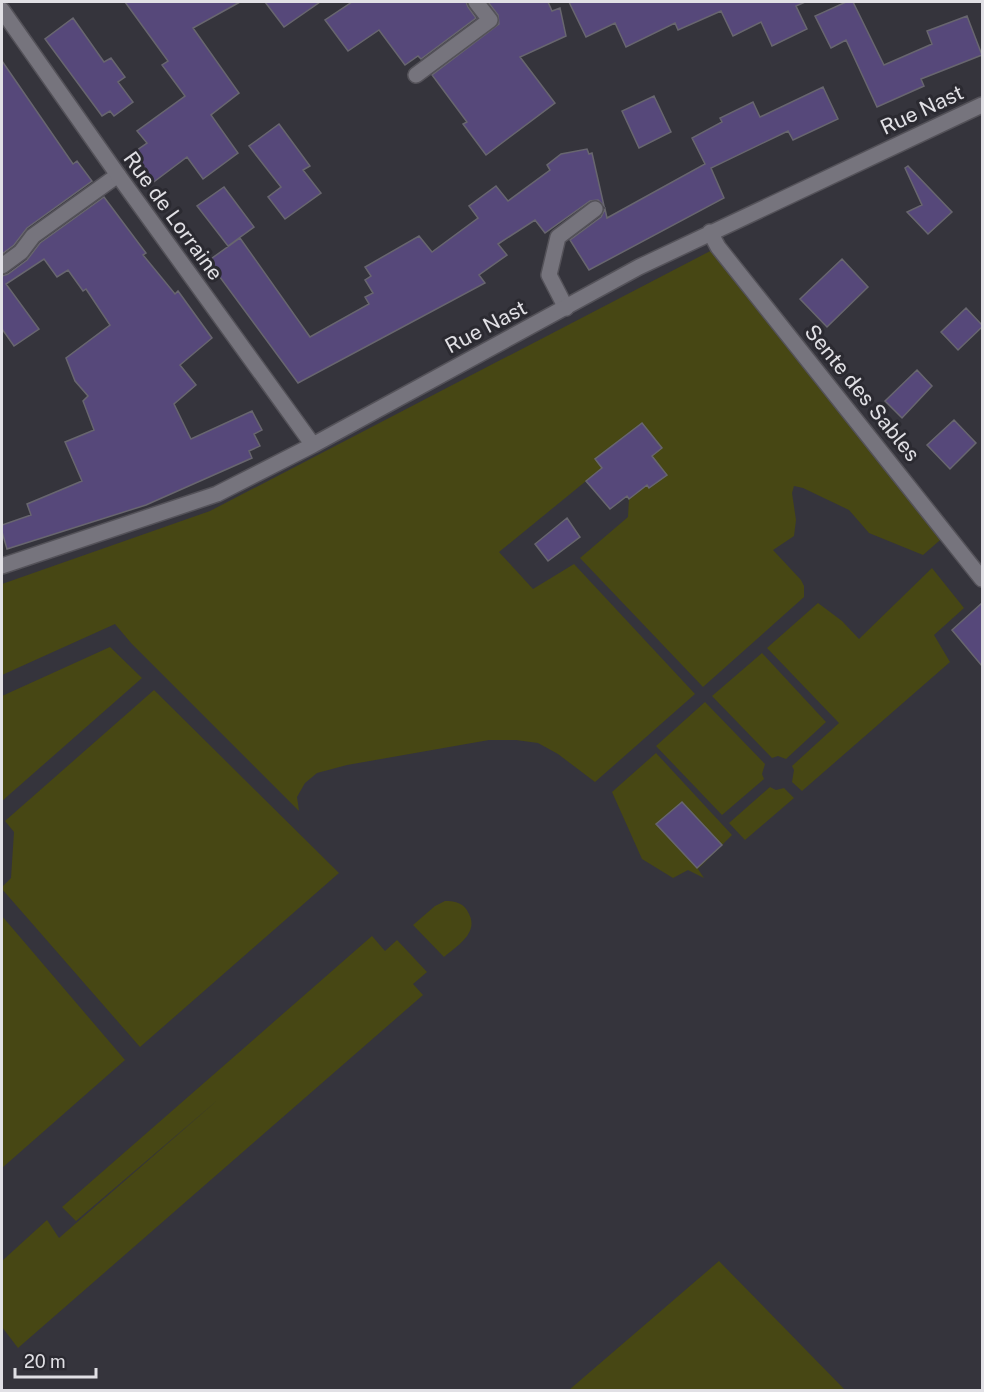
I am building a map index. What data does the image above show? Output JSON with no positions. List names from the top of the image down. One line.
{"streets":{"street":["Rue Nast","Rue de Lorraine","Sente des Sables"]},"crossings":[["Rue Nast","Rue de Lorraine"],["Rue Nast","Sente des Sables"]],"scale_bar":"20 m"}
